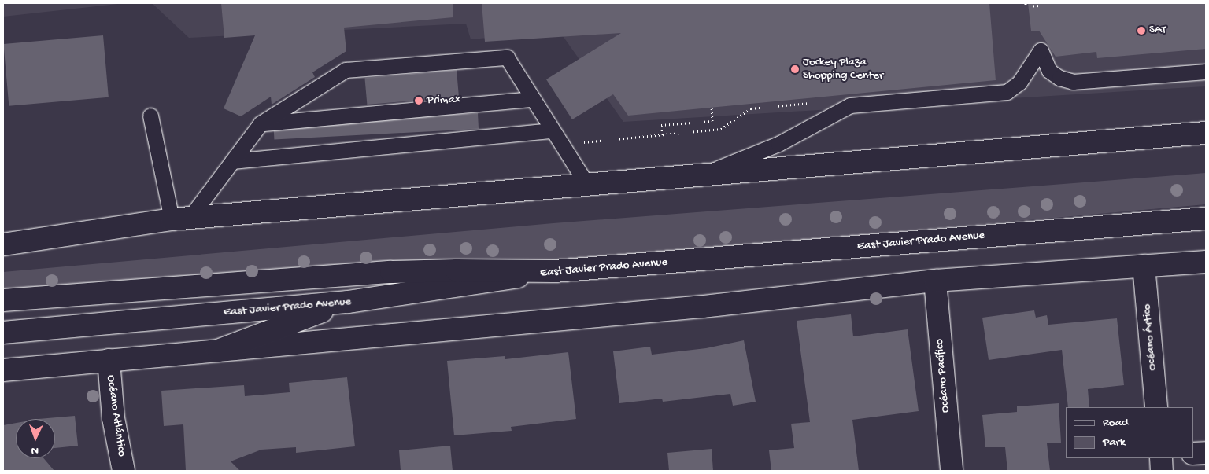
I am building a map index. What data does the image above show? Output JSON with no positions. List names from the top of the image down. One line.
{"streets":{"main road":["East Javier Prado Avenue","Océano Ártico","Océano Pacífico","Océano Atlántico"]},"places":["SAT","Jockey Plaza Shopping Center","Primax"],"legend":["Road","Park"],"north":"bottom"}
